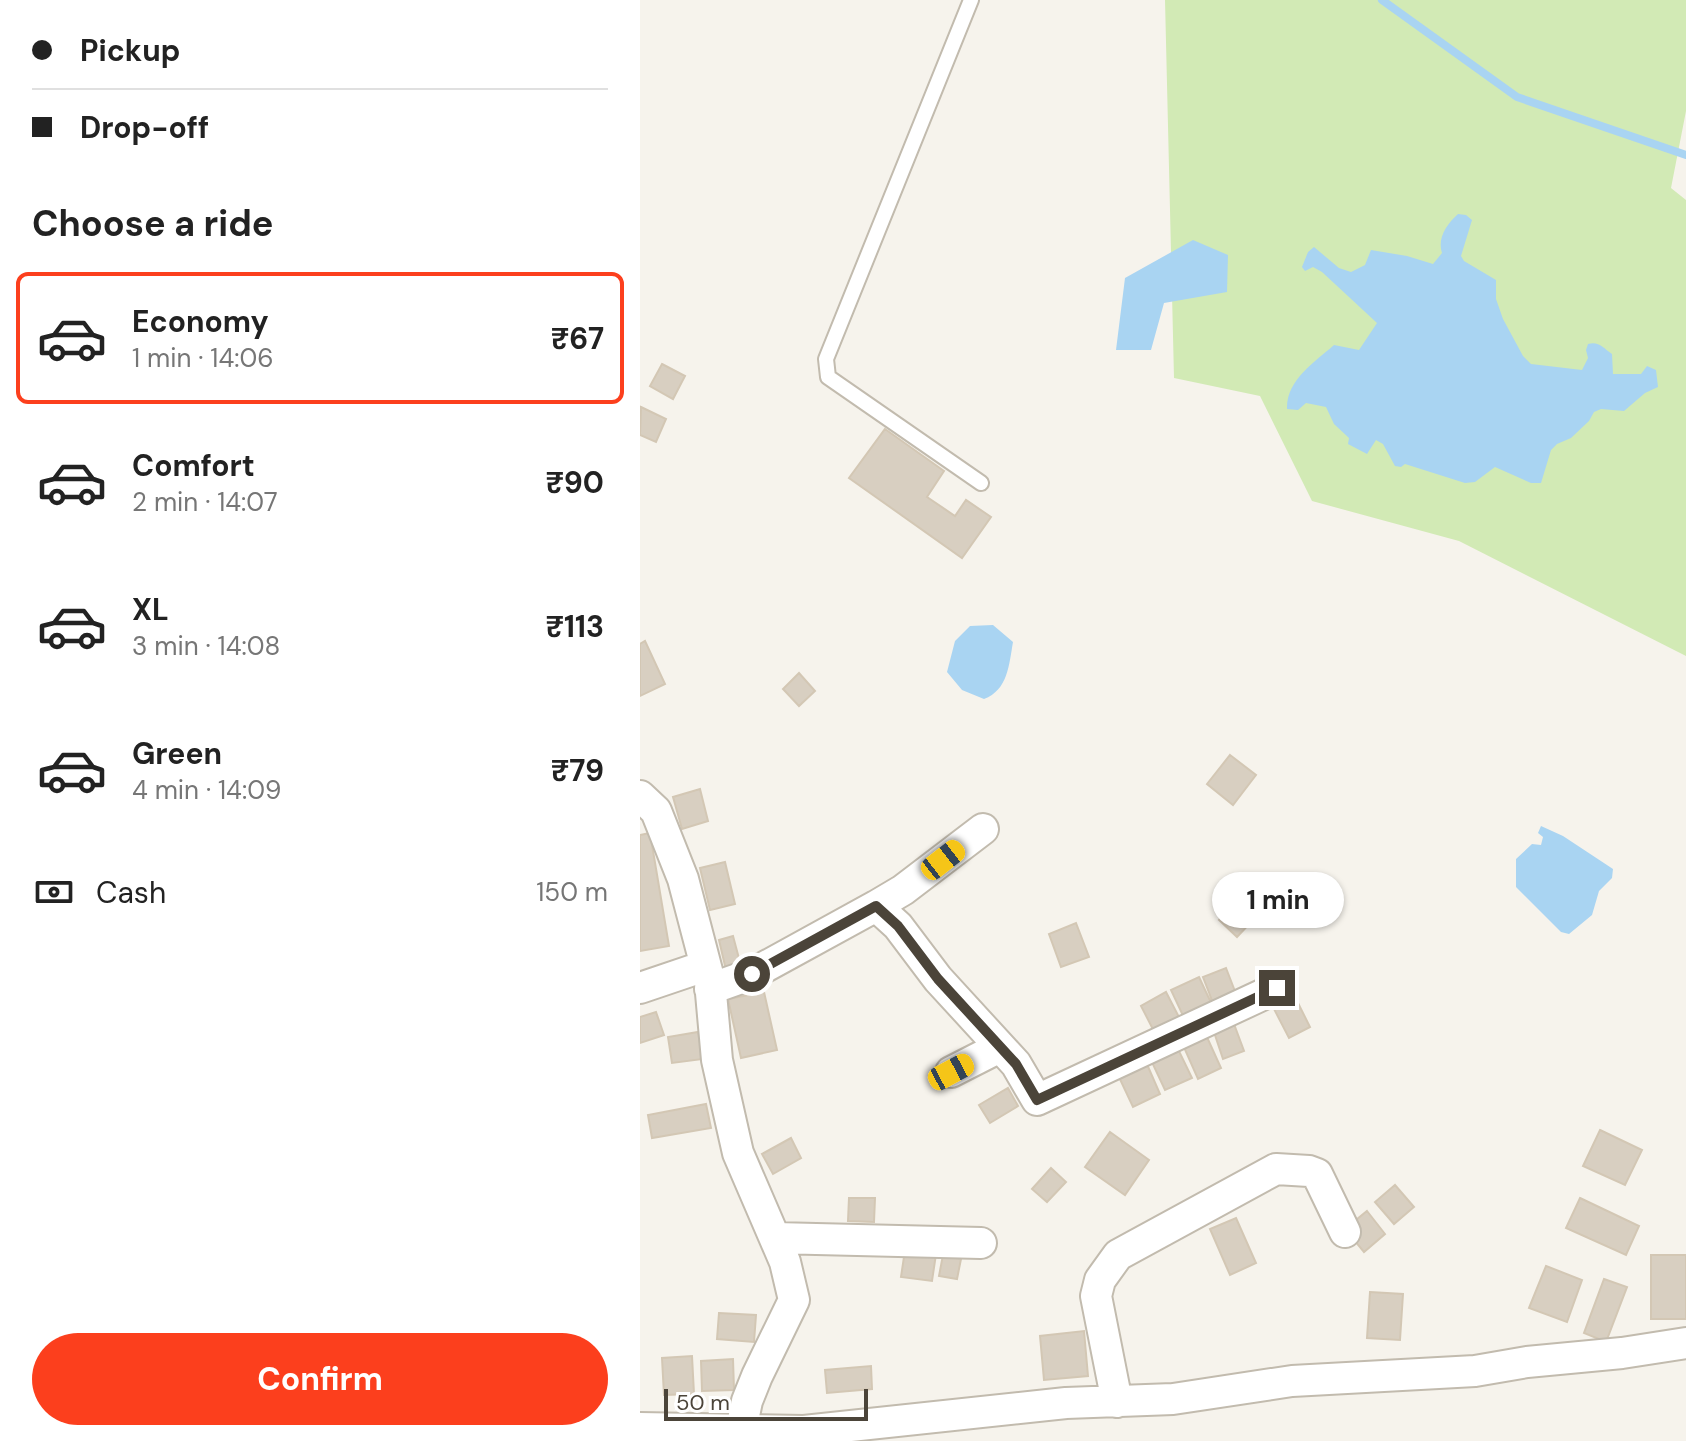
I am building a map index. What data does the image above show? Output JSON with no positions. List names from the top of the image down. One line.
{"scale_bar":"50 m","page":{"banner":["Pickup","Drop-off"],"heading":"Choose a ride","list":[{"name":"Economy","note":"1 min · 14:06","value":"₹67"},{"name":"Comfort","note":"2 min · 14:07","value":"₹90"},{"name":"XL","note":"3 min · 14:08","value":"₹113"},{"name":"Green","note":"4 min · 14:09","value":"₹79"}],"pay":["Cash","150 m"],"bubble":"1 min","buttons":"Confirm","scale":"50 m"}}
